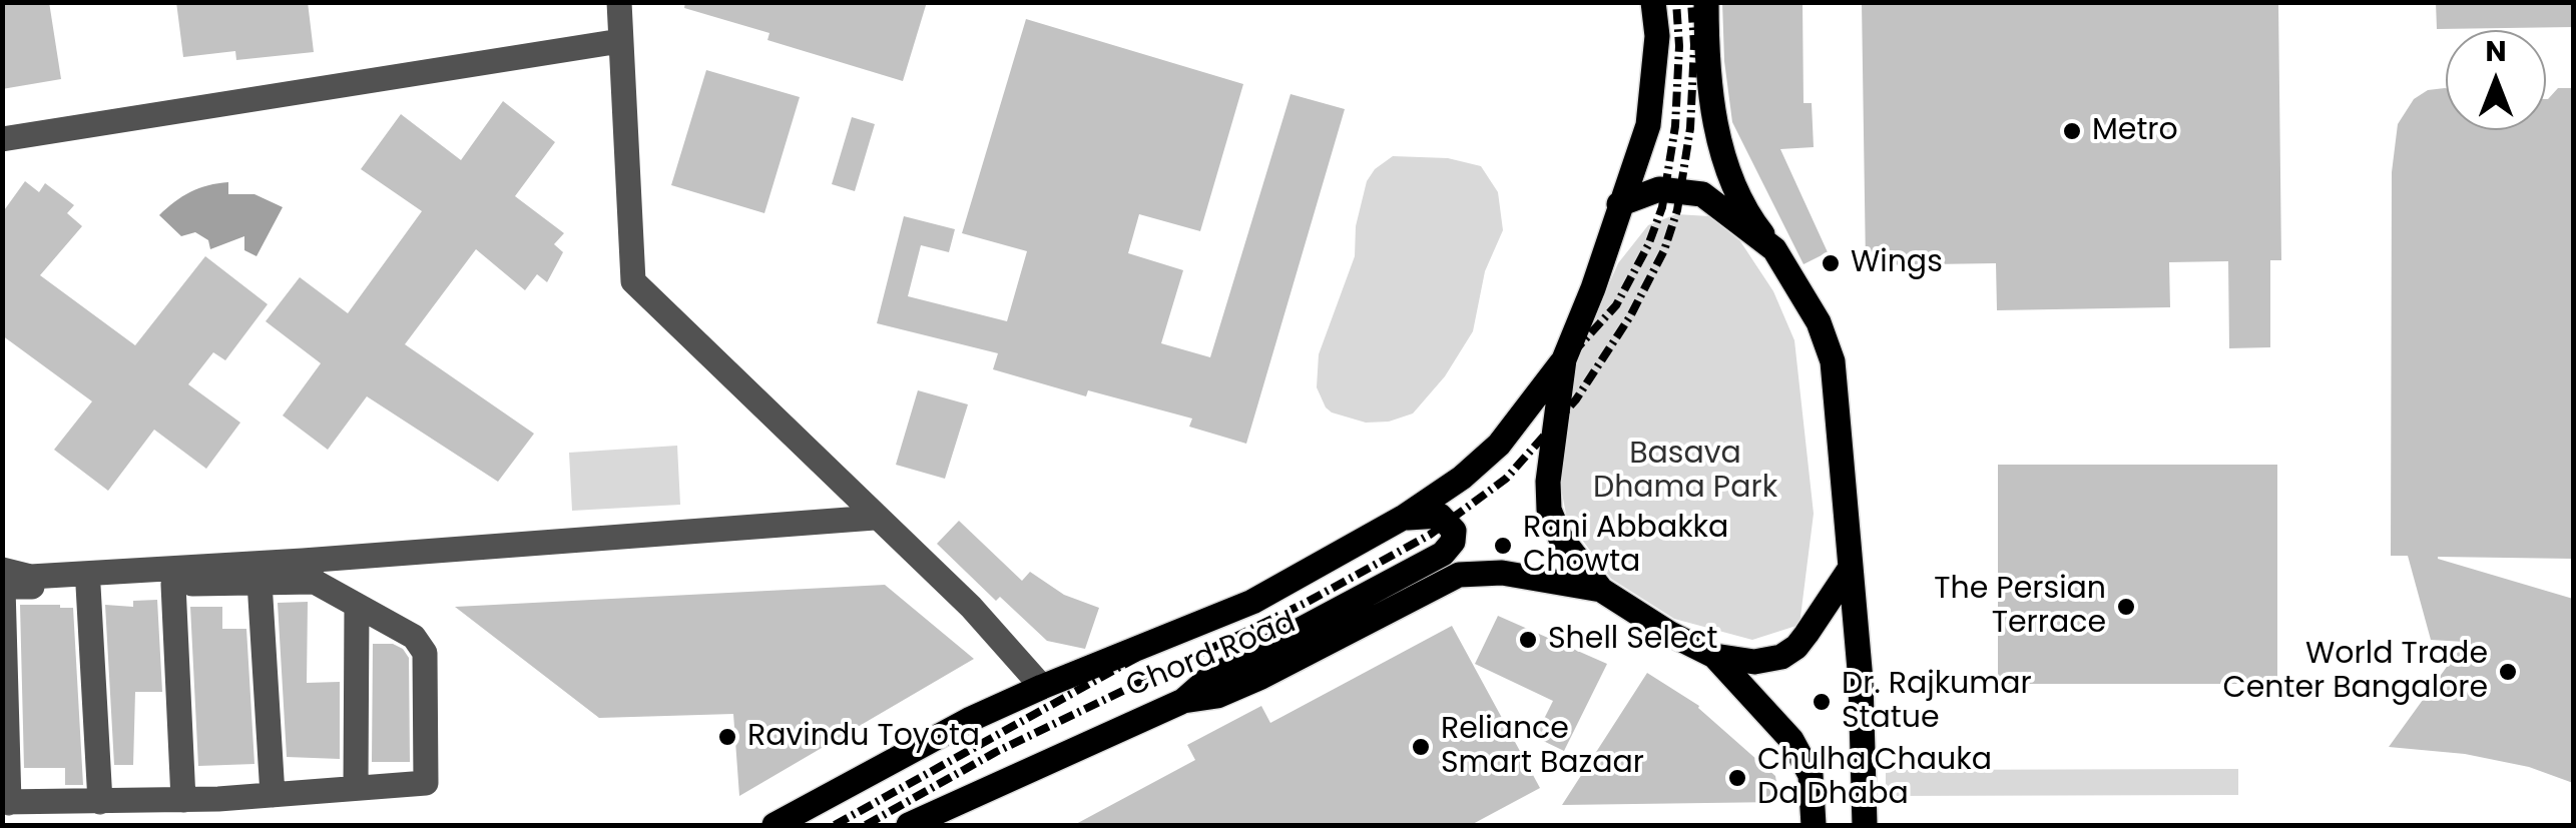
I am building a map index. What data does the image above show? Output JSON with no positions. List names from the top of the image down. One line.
{"streets":{"main road":["Chord Road"]},"parks":["Basava Dhama Park"],"places":["Metro","Wings","Rani Abbakka Chowta","The Persian Terrace","Shell Select","World Trade Center Bangalore","Dr. Rajkumar Statue","Ravindu Toyota","Reliance Smart Bazaar","Chulha Chauka Da Dhaba"],"north":"top"}
